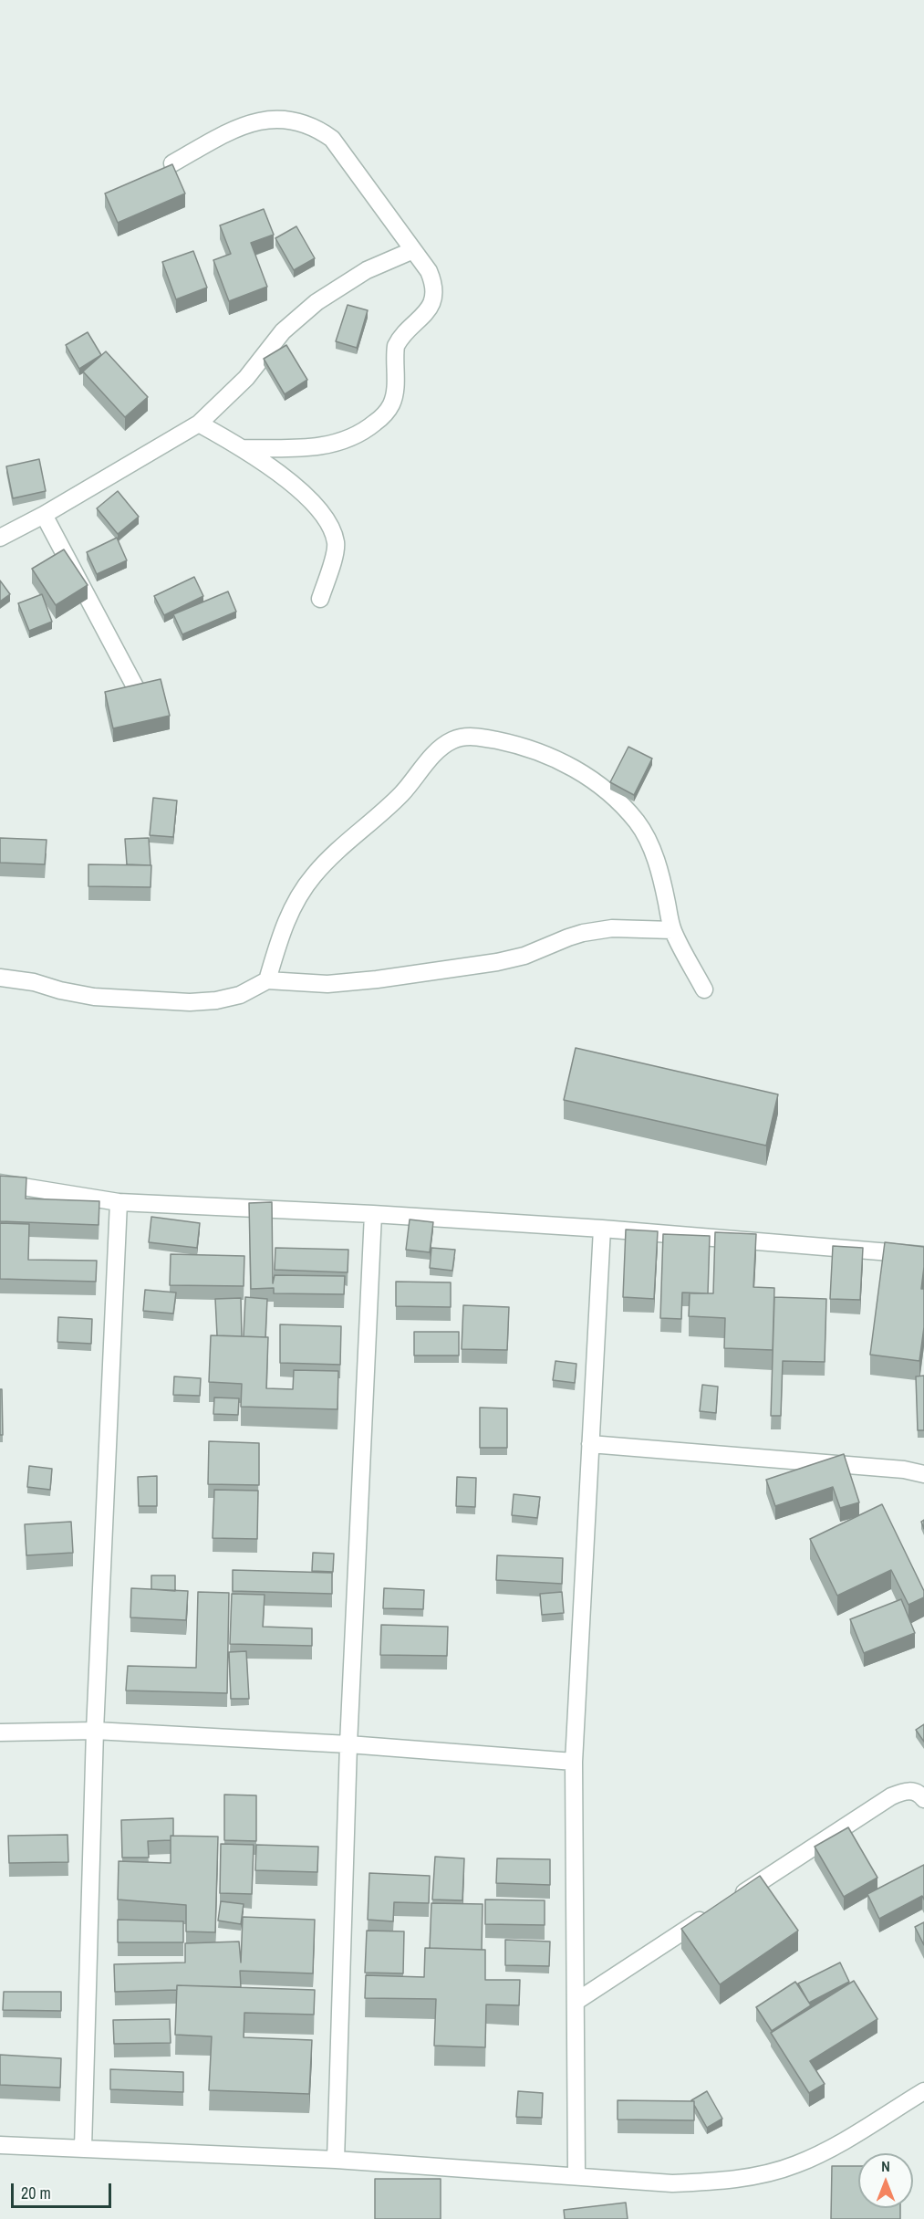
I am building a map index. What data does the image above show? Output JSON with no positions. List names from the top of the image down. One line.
{"scale_bar":"20 m","north":"top"}
